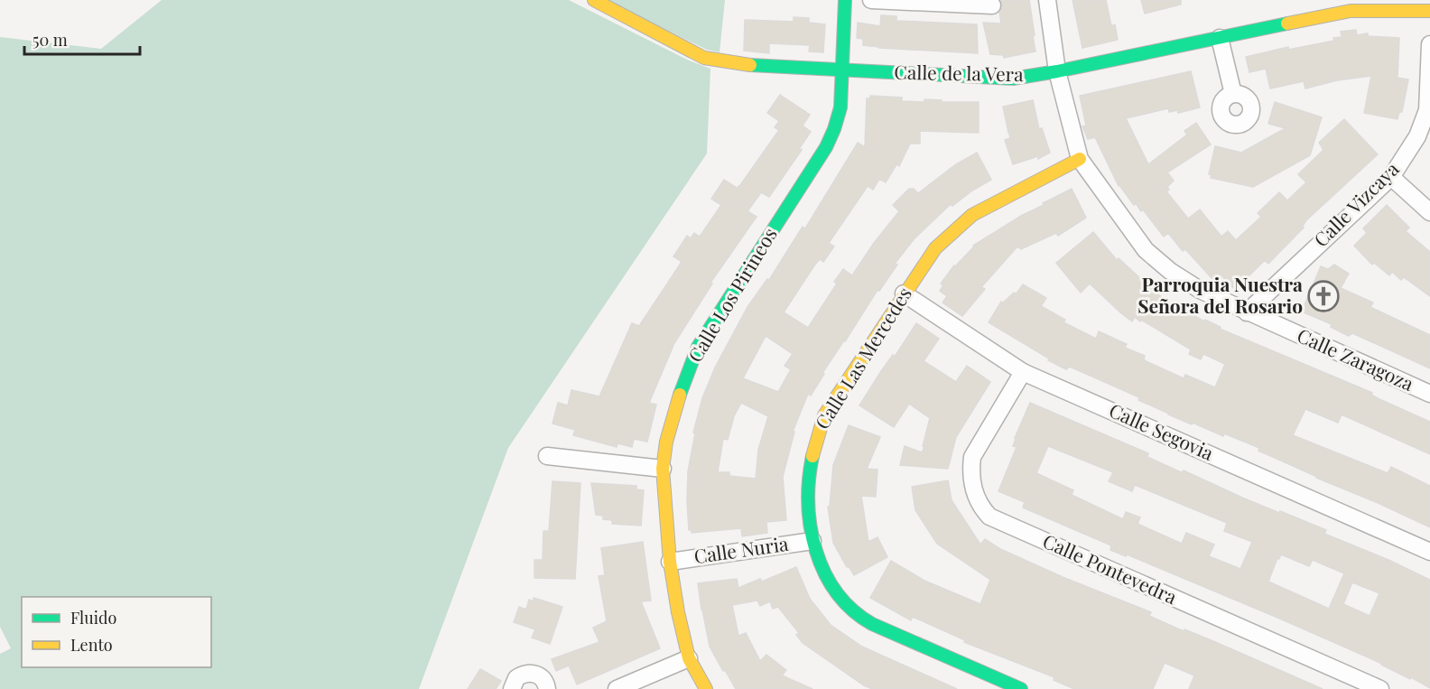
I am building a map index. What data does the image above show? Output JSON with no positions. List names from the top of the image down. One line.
{"streets":{"street":["Calle de la Vera","Calle Vizcaya","Calle Los Pirineos","Calle Las Mercedes","Calle Zaragoza","Calle Segovia","Calle Nuria","Calle Pontevedra"]},"crossings":[["Calle de la Vera","Calle Los Pirineos"],["Calle de la Vera","Calle Zaragoza"],["Calle Vizcaya","Calle Zaragoza"],["Calle Los Pirineos","Calle Nuria"],["Calle Las Mercedes","Calle Zaragoza"],["Calle Las Mercedes","Calle Segovia"],["Calle Las Mercedes","Calle Nuria"],["Calle Segovia","Calle Pontevedra"]],"places":{"church":["Parroquia Nuestra Señora del Rosario"]},"legend":["Fluido","Lento"],"scale_bar":"50 m"}
